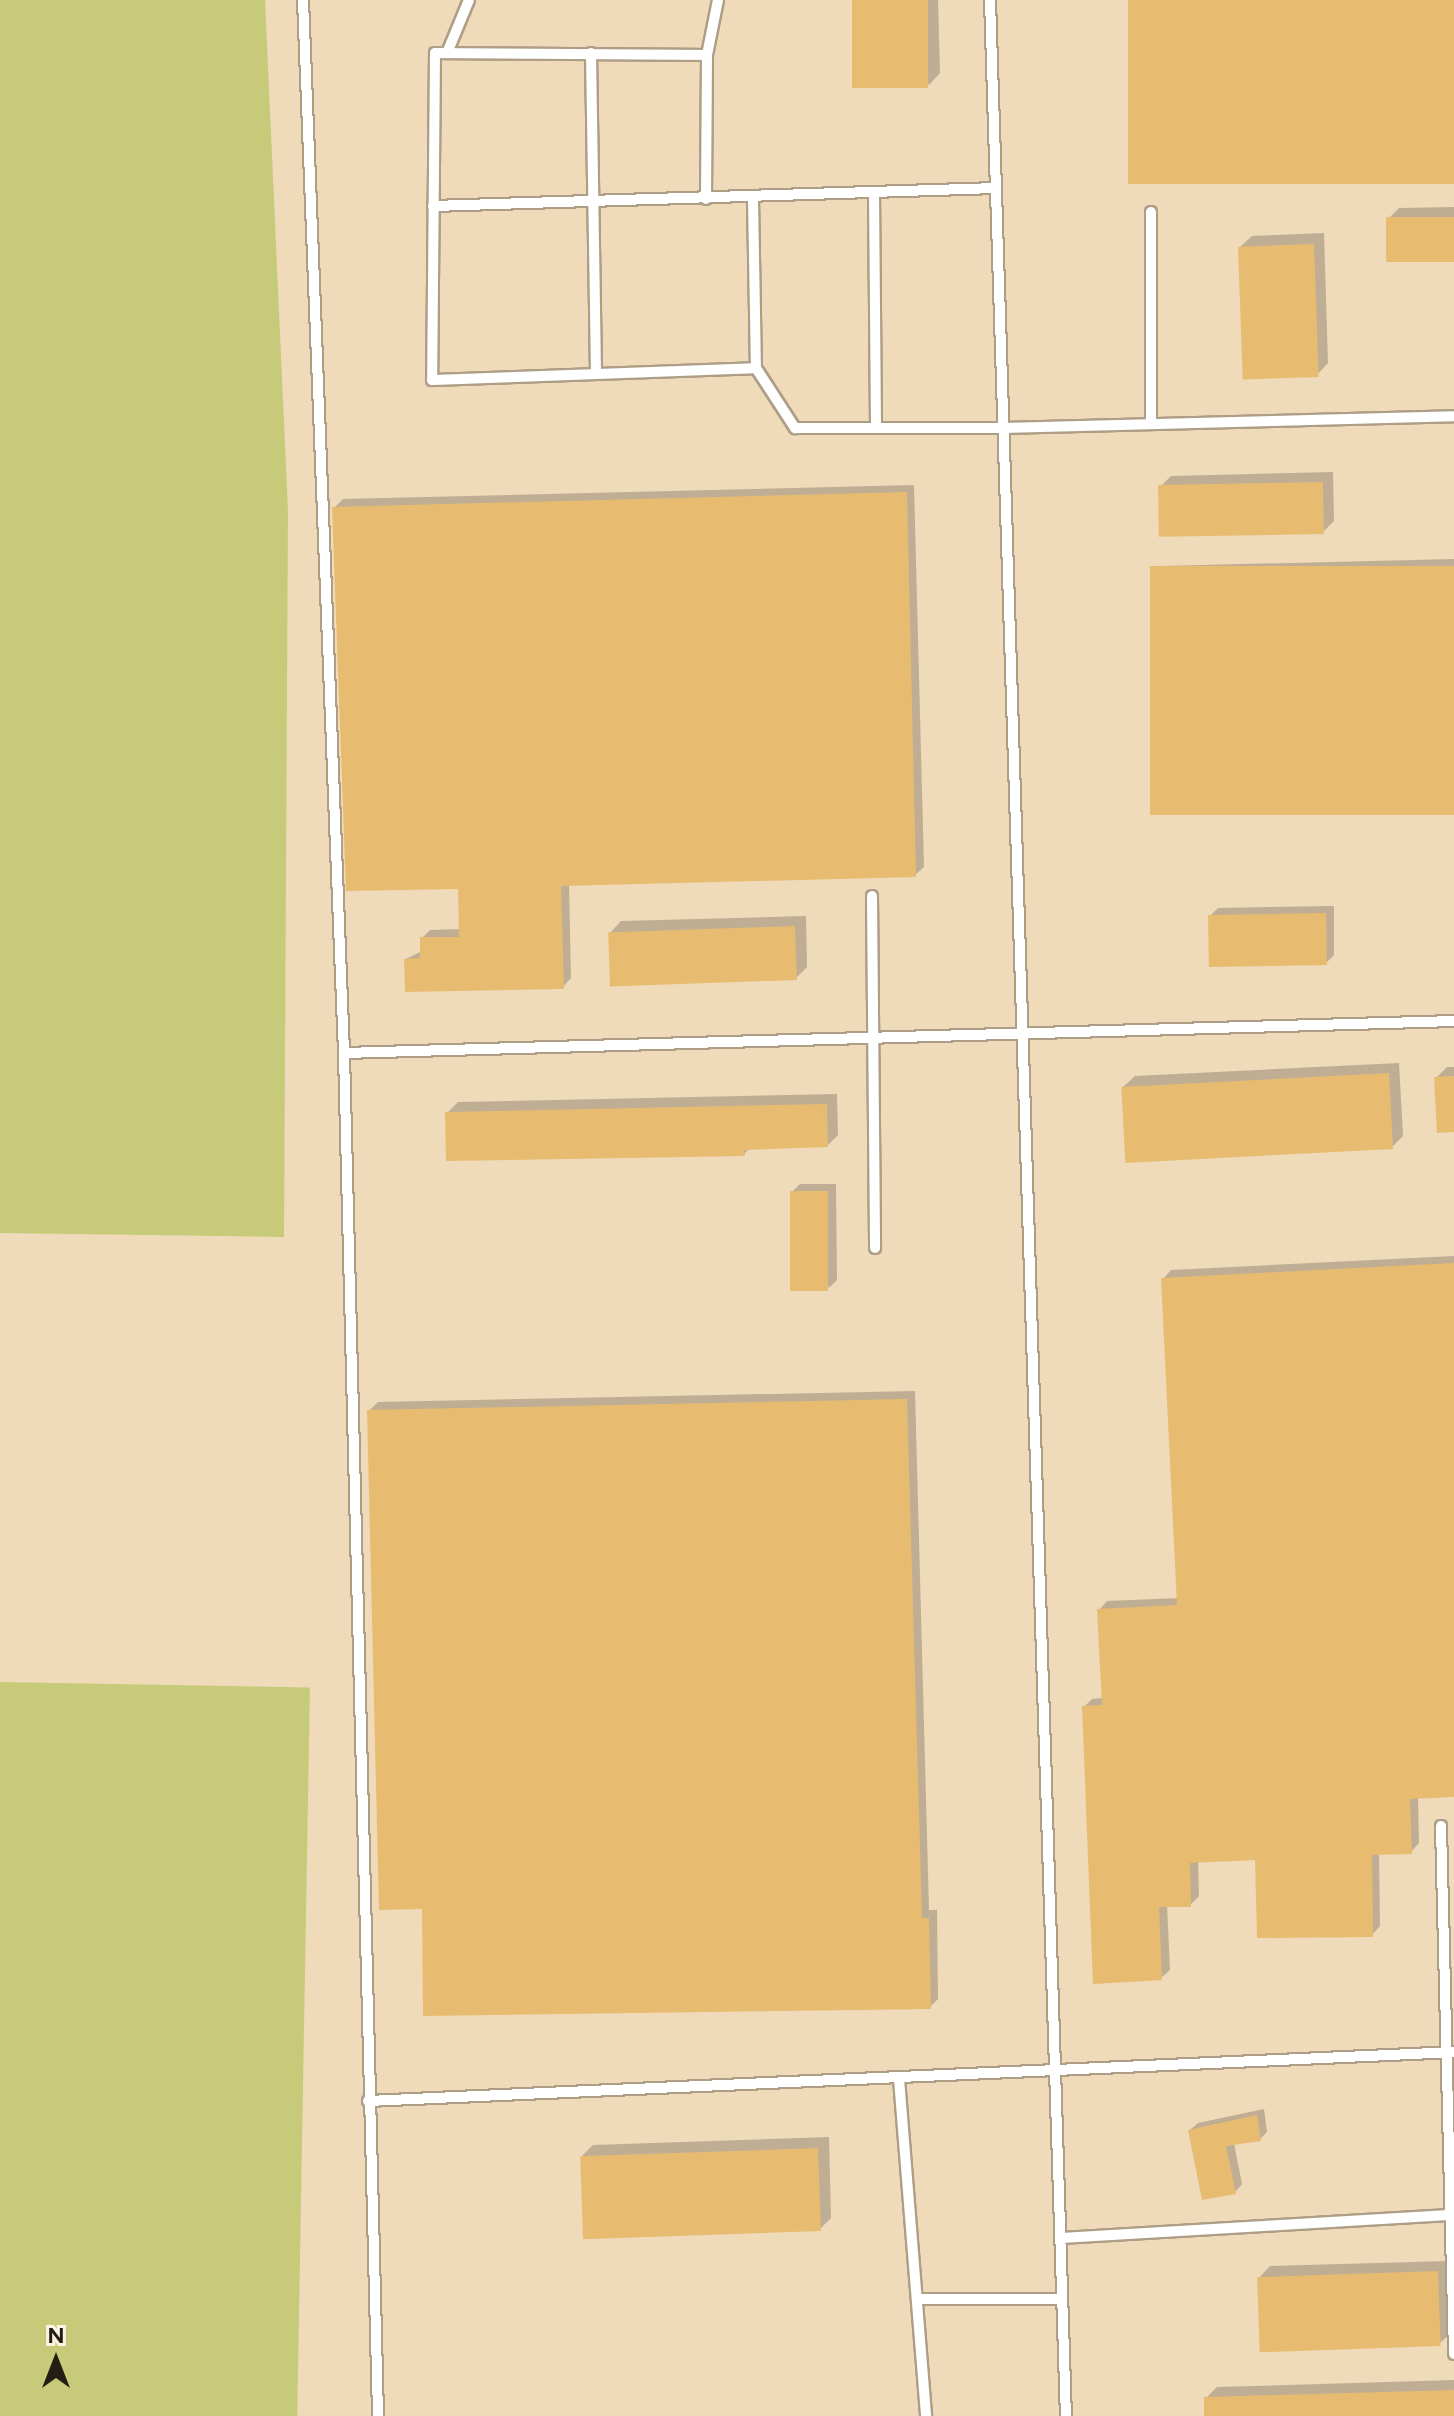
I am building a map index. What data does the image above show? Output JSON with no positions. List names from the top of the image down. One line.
{"north":"top"}
